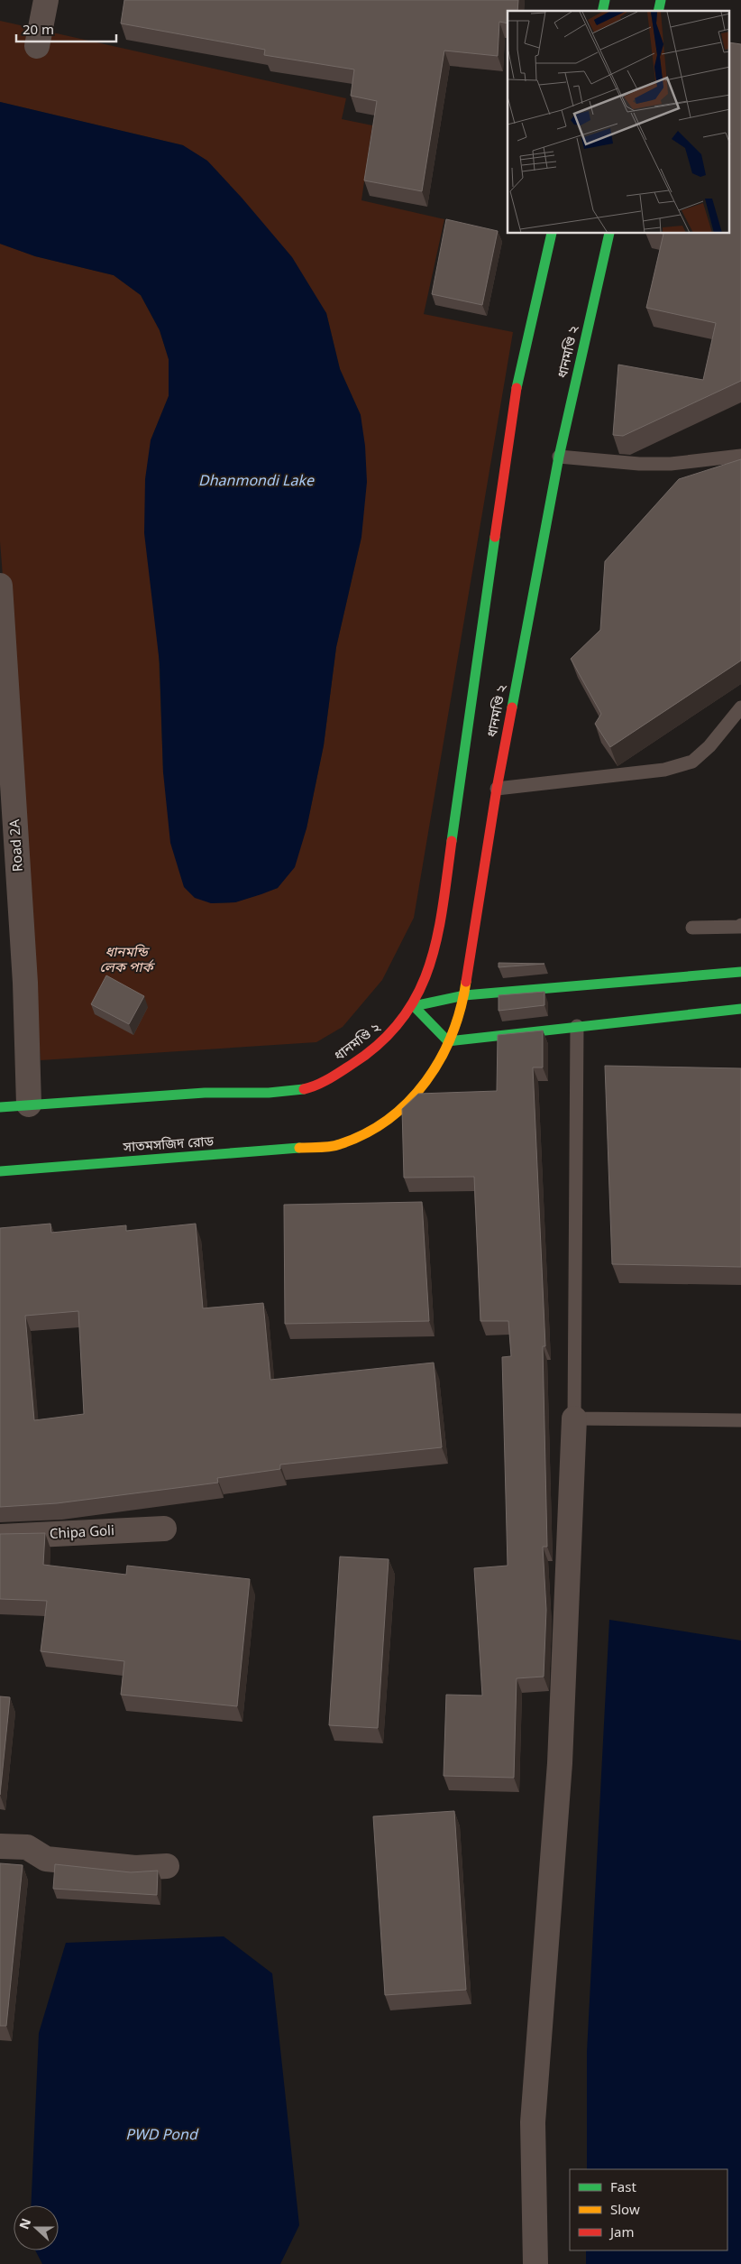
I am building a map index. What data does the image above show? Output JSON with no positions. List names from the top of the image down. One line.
{"streets":{"main road":["ধানমণ্ডি ২","সাতমসজিদ রোড"],"street":["Road 2A","Chipa Goli"]},"crossings":[["ধানমণ্ডি ২","Road 2A"],["ধানমণ্ডি ২","সাতমসজিদ রোড"]],"water":["Dhanmondi Lake","PWD Pond"],"parks":["ধানমন্ডি লেক পার্ক"],"legend":["Fast","Slow","Jam"],"scale_bar":"20 m","north":"left"}
